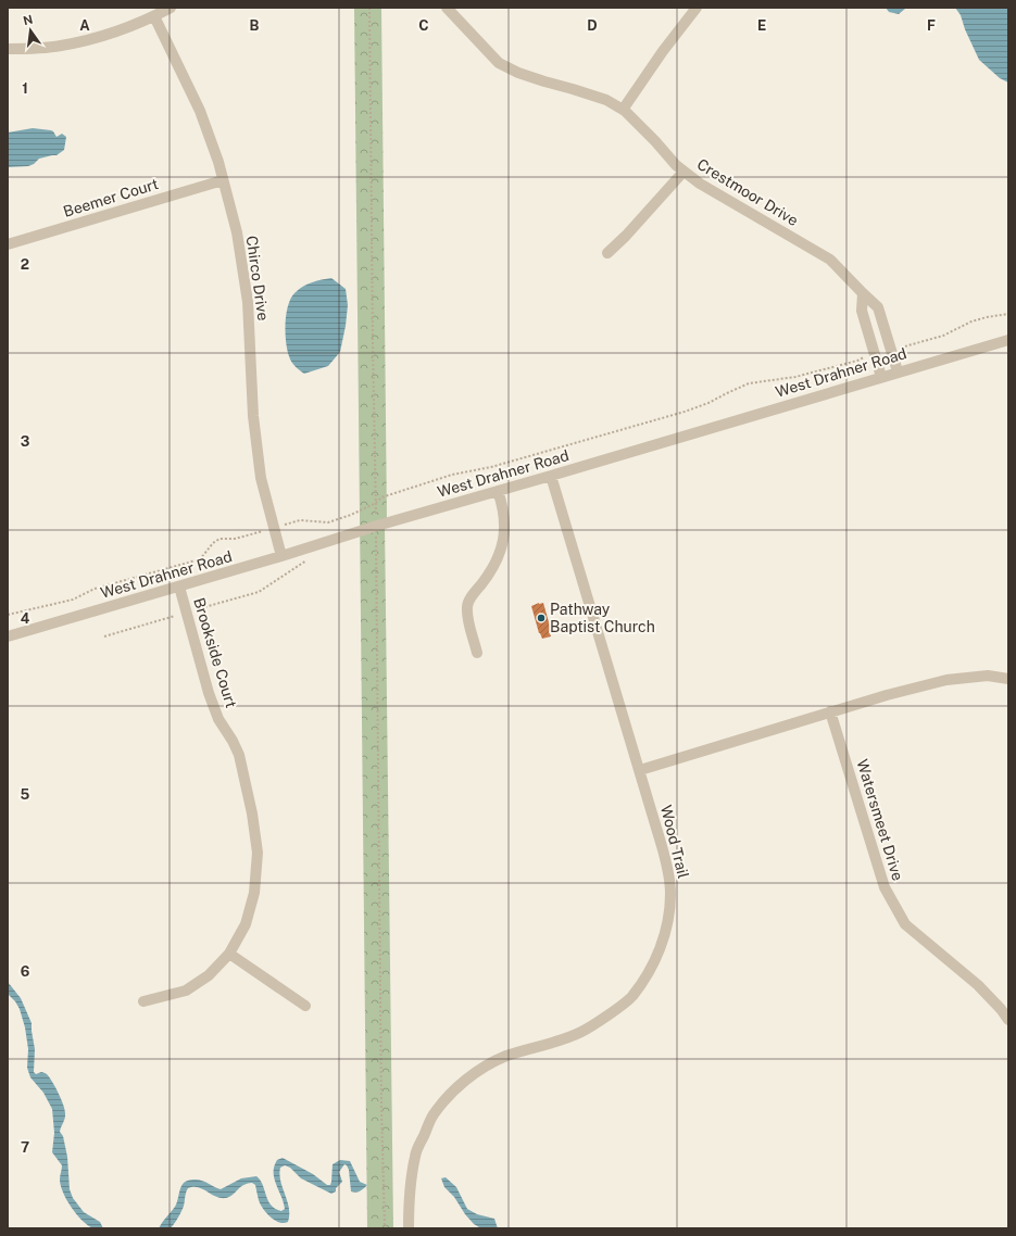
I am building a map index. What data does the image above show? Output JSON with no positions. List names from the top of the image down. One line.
{"streets":{"street":["Crestmoor Drive","Beemer Court","Chirco Drive","West Drahner Road","Brookside Court","Watersmeet Drive","Wood Trail"]},"crossings":[["Crestmoor Drive","West Drahner Road"],["Beemer Court","Chirco Drive"],["Chirco Drive","West Drahner Road"],["West Drahner Road","Brookside Court"],["West Drahner Road","Wood Trail"]],"places":["Pathway Baptist Church"],"north":"top","grid":{"columns":["A","B","C","D","E","F"],"rows":["1","2","3","4","5","6","7"]}}
